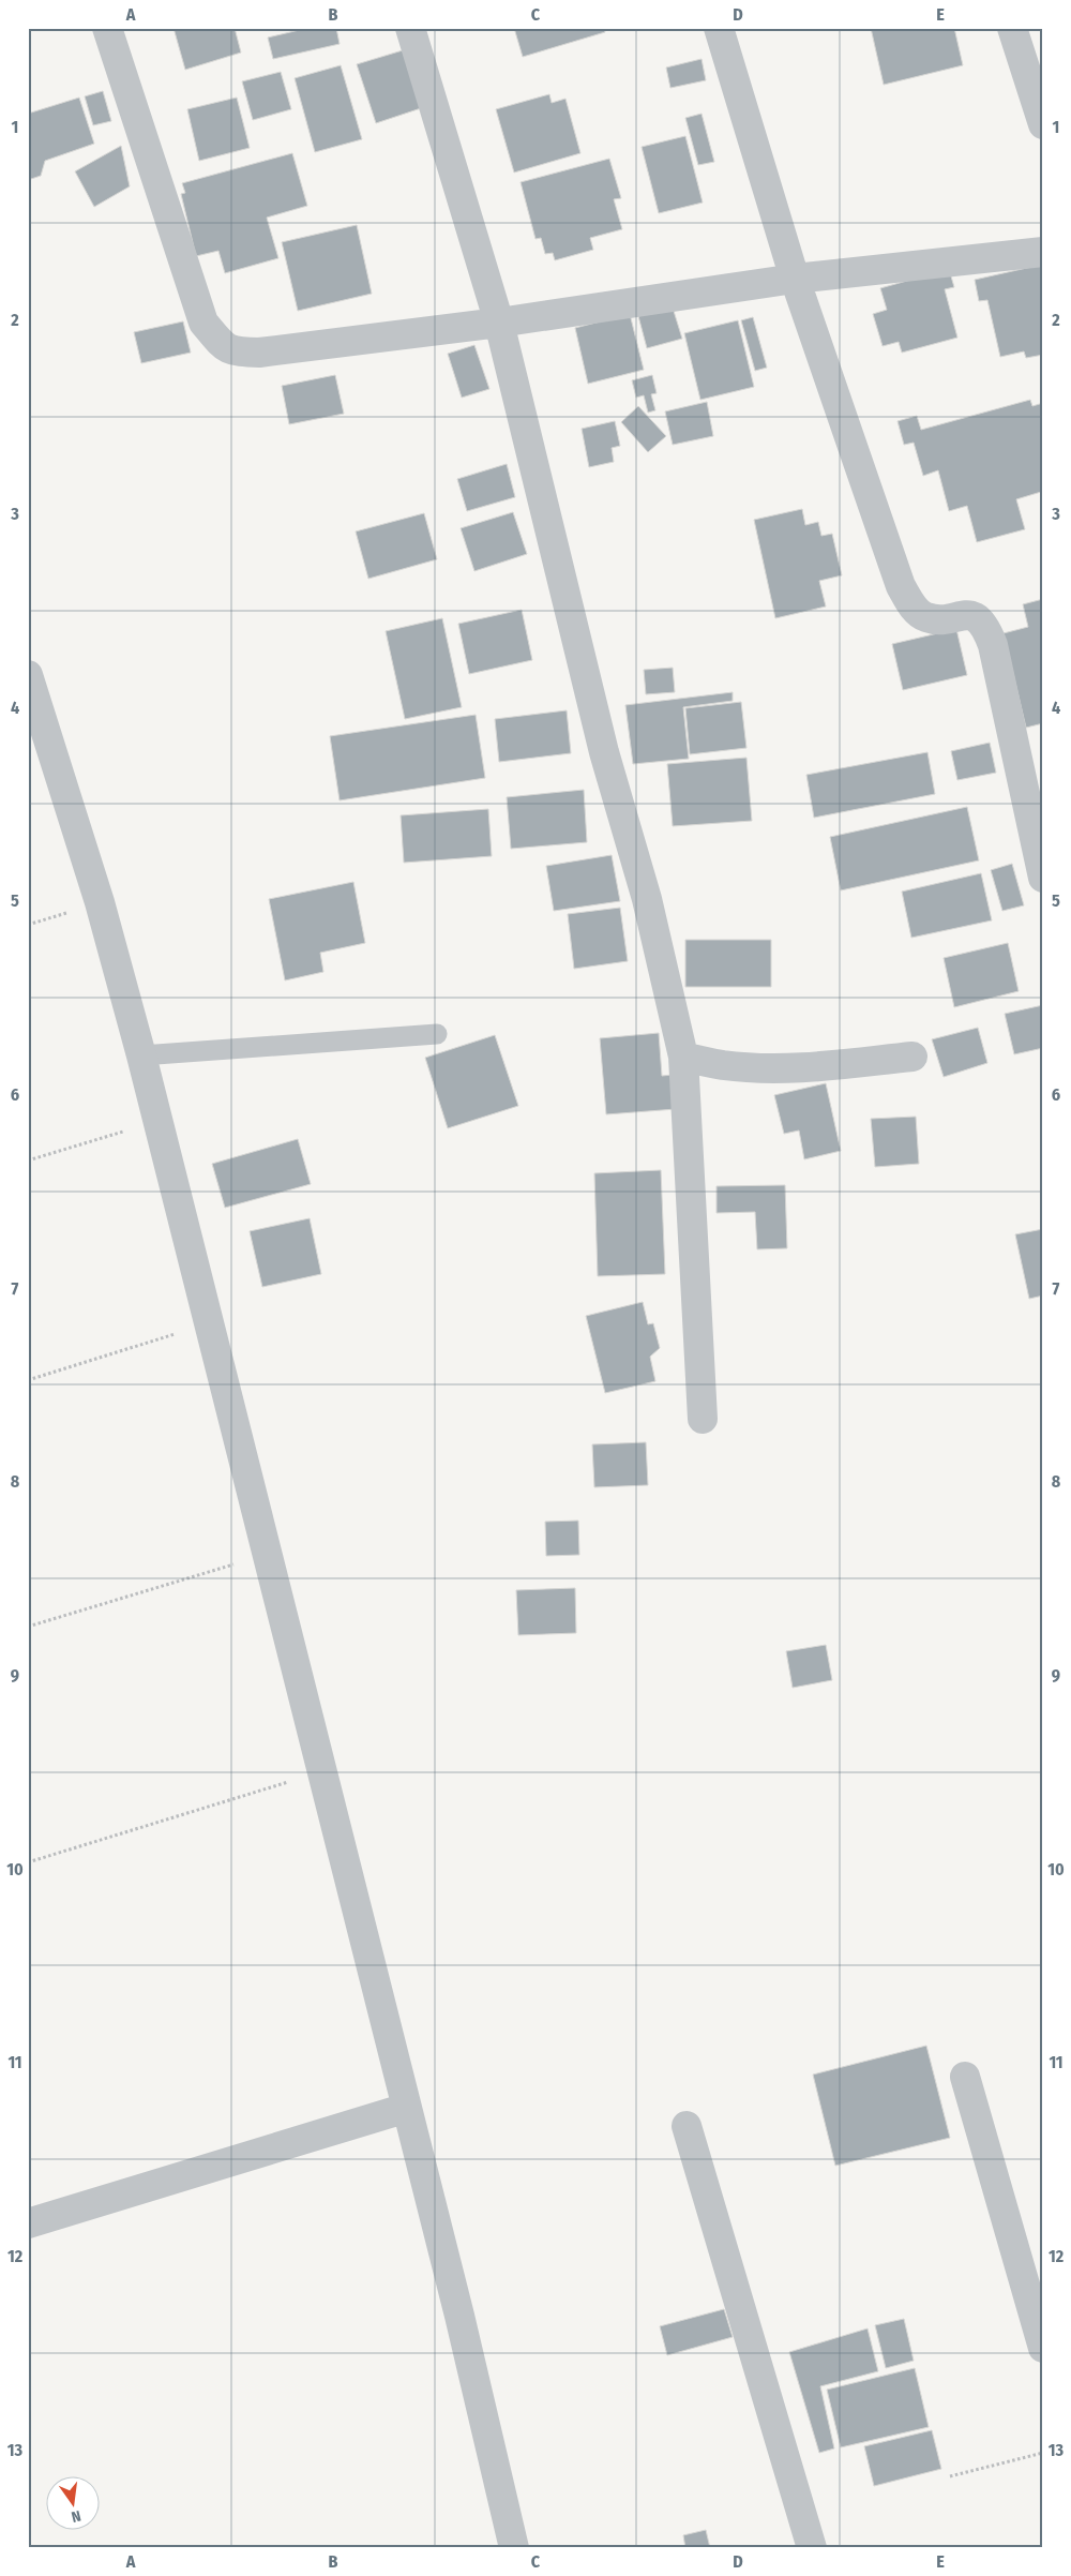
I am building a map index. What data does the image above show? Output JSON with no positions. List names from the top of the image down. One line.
{"north":"bottom","grid":{"columns":["A","B","C","D","E"],"rows":["1","2","3","4","5","6","7","8","9","10","11","12","13"]}}
